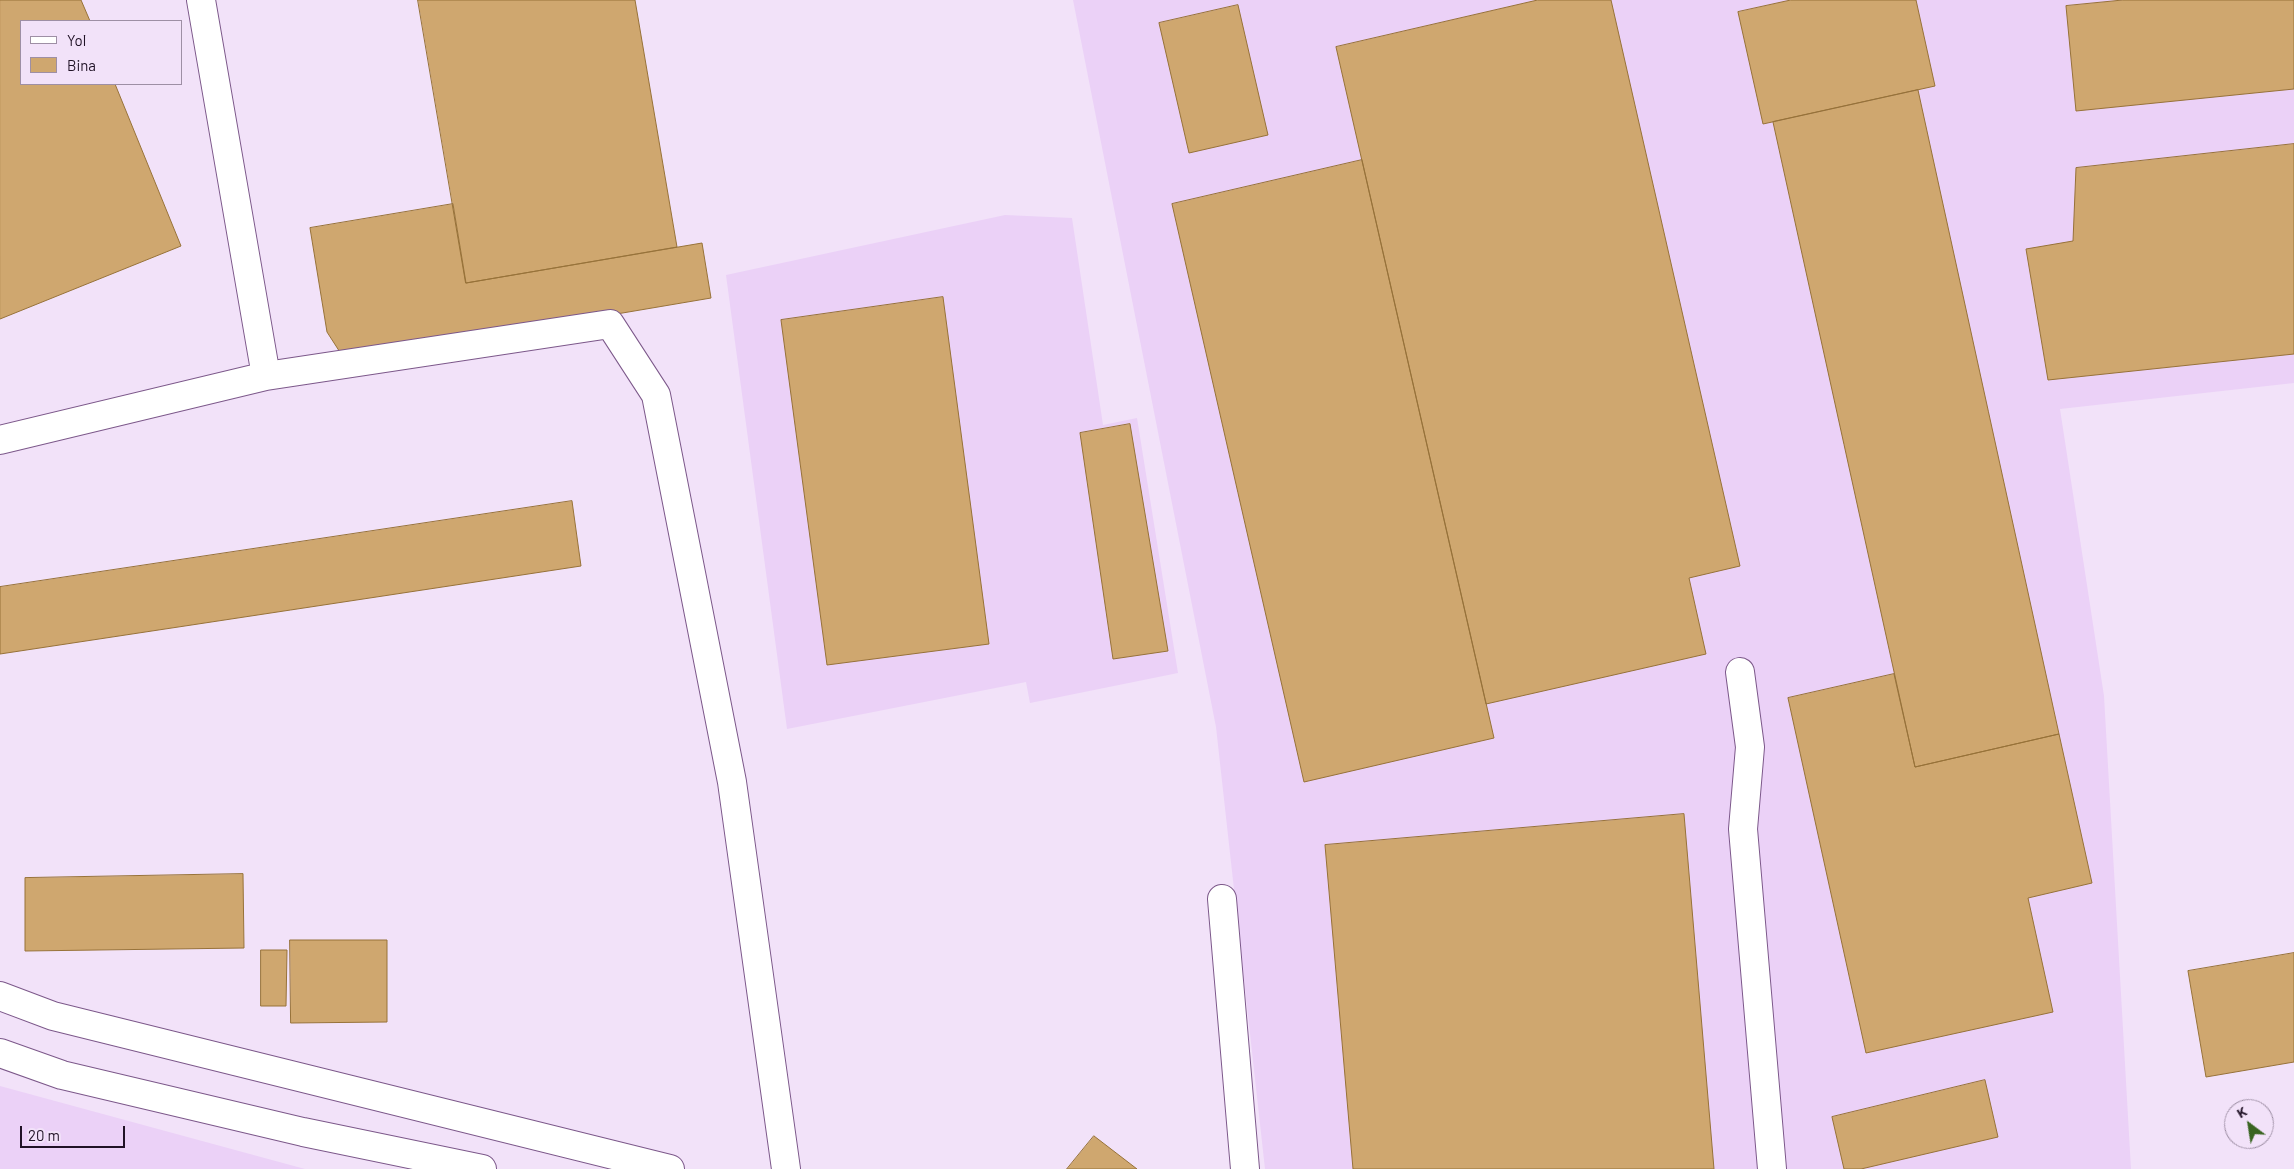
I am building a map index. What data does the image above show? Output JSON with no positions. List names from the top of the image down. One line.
{"legend":["Yol","Bina"],"scale_bar":"20 m","north":"top left"}
